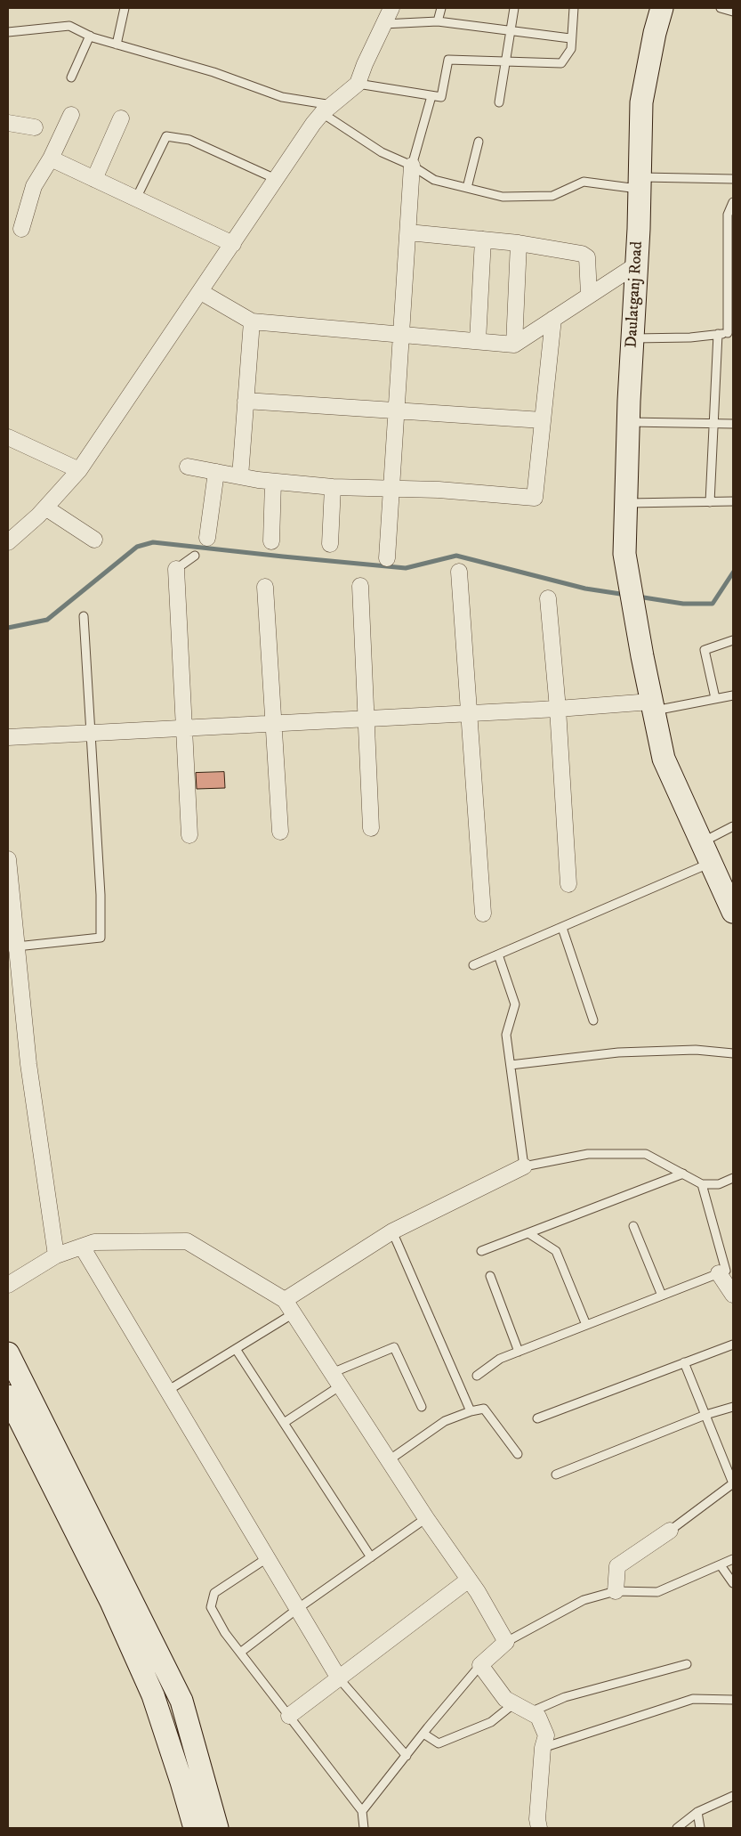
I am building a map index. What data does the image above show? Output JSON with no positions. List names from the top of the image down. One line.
{"streets":{"main road":["Daulatganj Road"]}}
